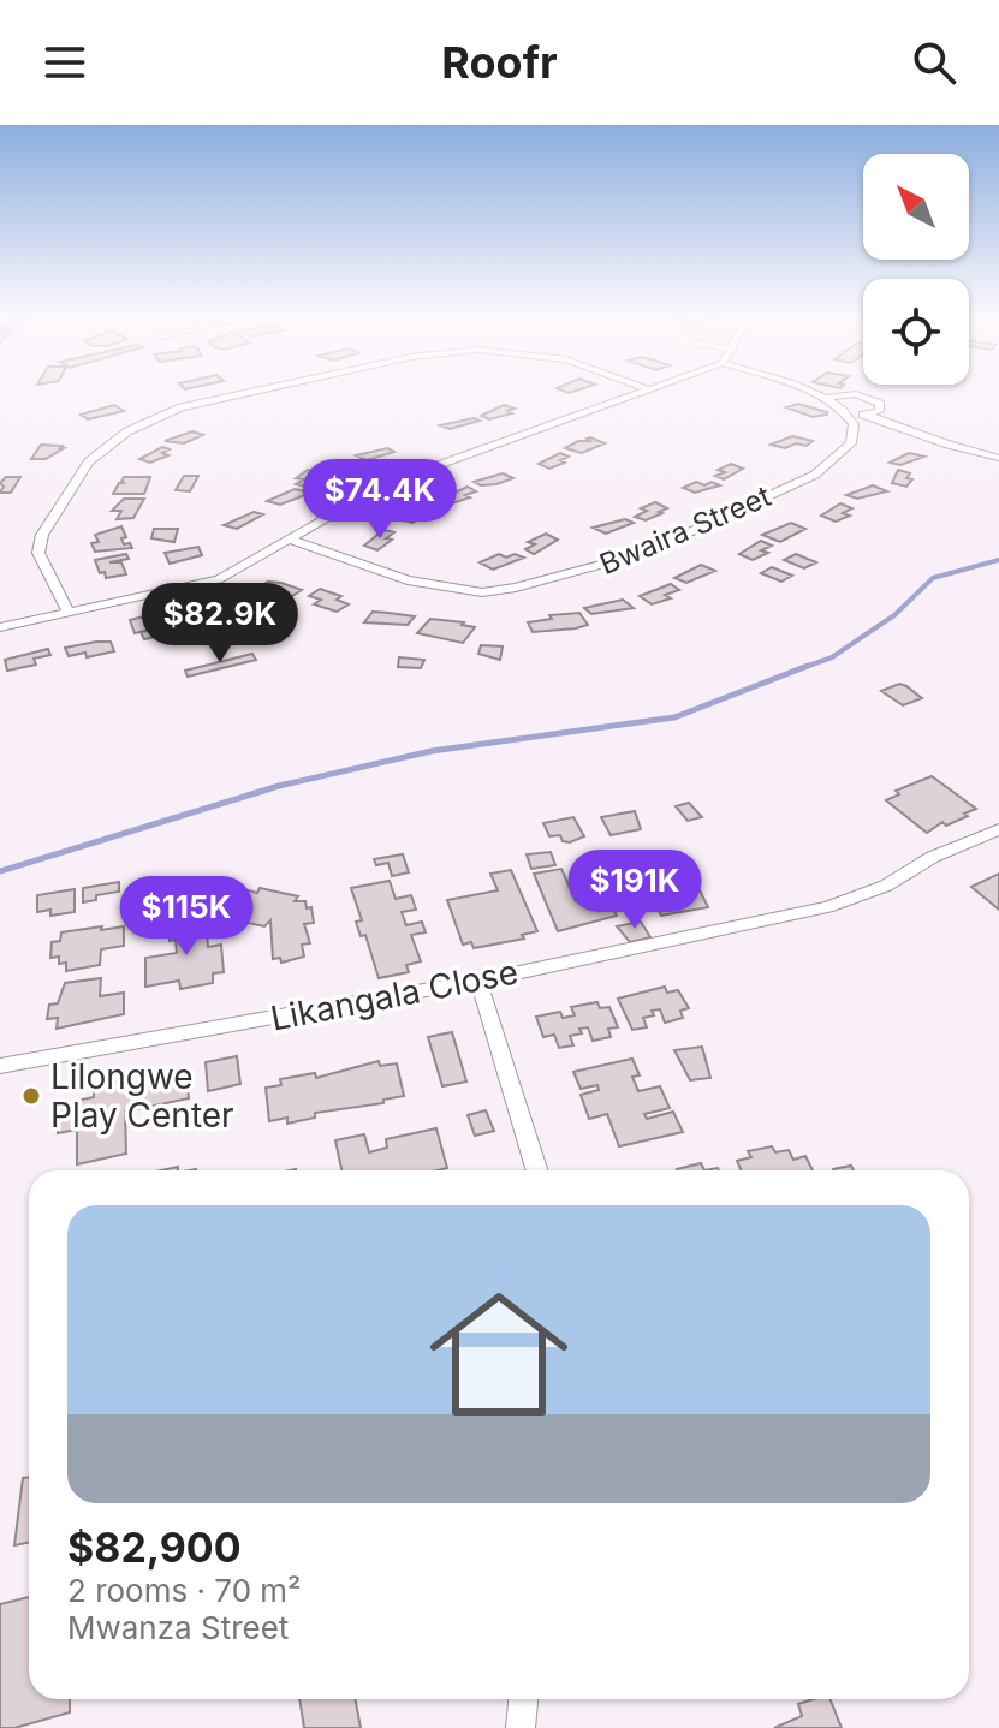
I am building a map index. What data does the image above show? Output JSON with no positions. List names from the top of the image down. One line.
{"streets":{"street":["Bwaira Street","Likangala Close"]},"places":["Lilongwe Play Center"],"north":"top left","page":{"header":"Roofr","price":["$74.4K","$82.9K","$191K","$115K"],"list":[{"name":"$82,900","note":"2 rooms · 70 m² · Mwanza Street"}]}}
